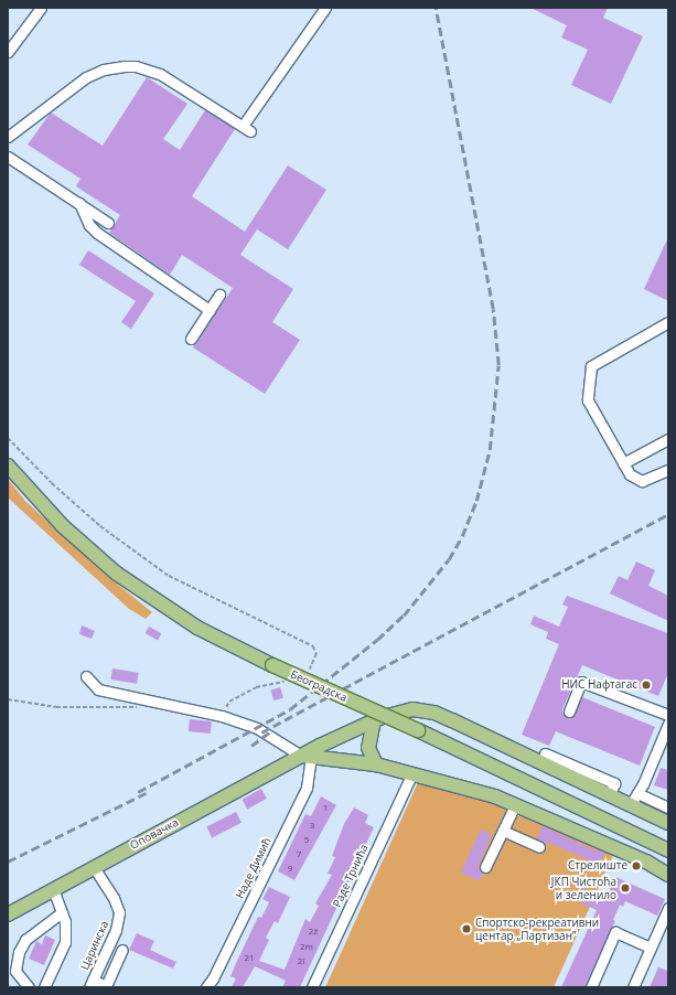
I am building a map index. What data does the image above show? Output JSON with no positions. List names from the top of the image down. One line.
{"streets":{"main road":["Београдска","Оповачка"],"street":["Наде Димић","Раде Трнића","Царинска"]},"crossings":[["Оповачка","Наде Димић"],["Оповачка","Царинска"]],"places":["НИС Нафтагас","Стрелиште","ЈКП Чистоћа и зеленило","Спортско-рекреативни центар „Партизан”"],"house_numbers":["1","3","5","7","9","2ž","2m","21","2i"]}
